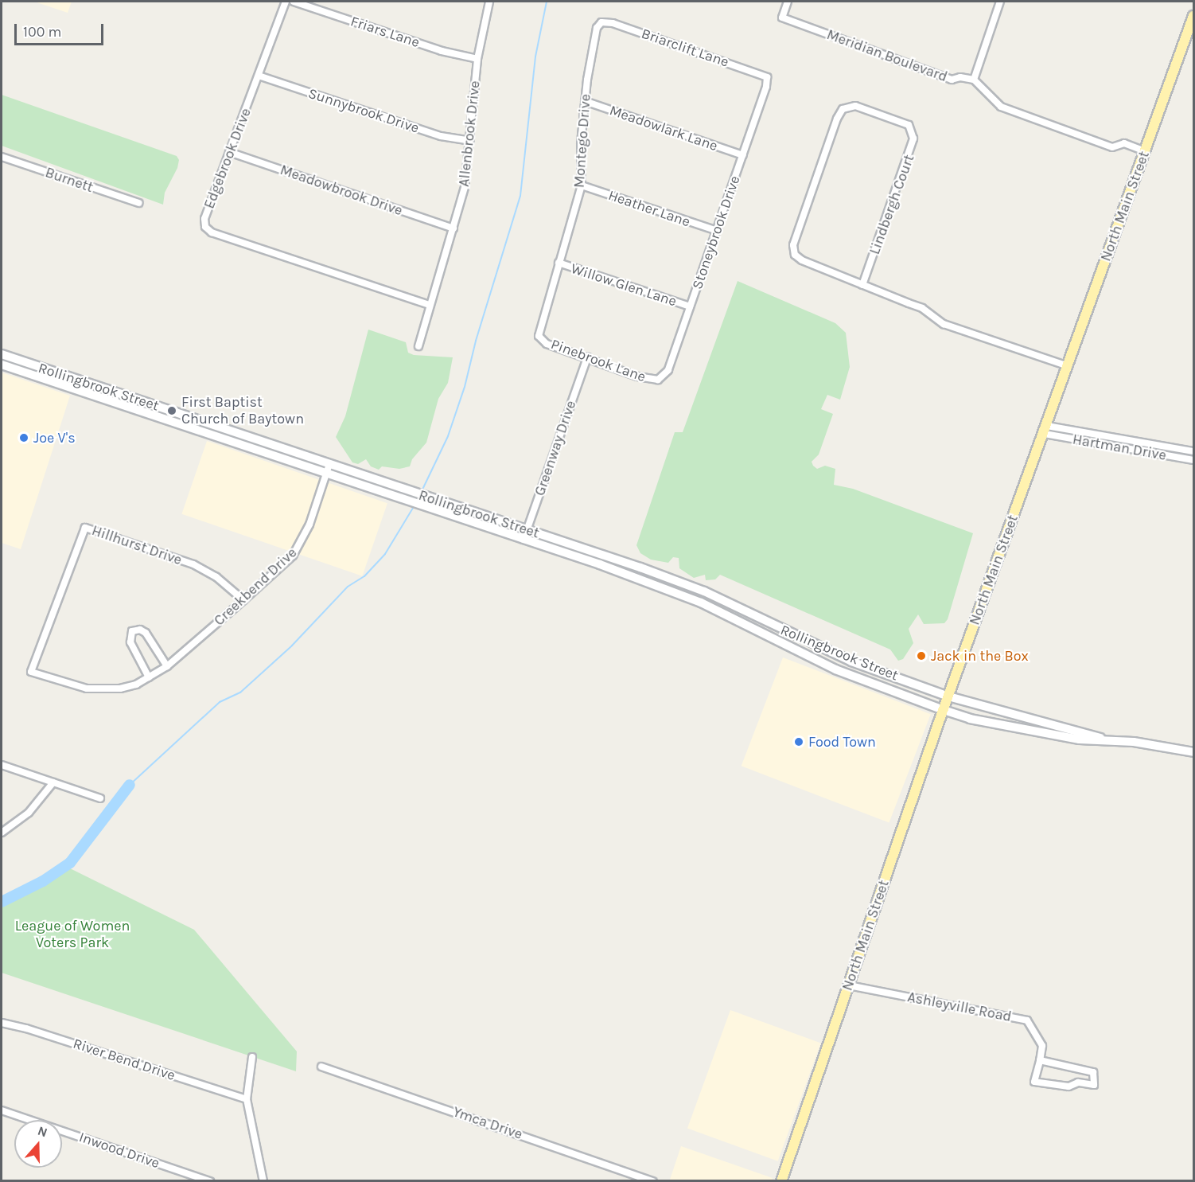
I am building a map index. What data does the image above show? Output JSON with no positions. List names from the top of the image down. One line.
{"streets":{"main road":["North Main Street","Rollingbrook Street"],"street":["Friars Lane","Briarclift Lane","Meridian Boulevard","Sunnybrook Drive","Meadowlark Lane","Allenbrook Drive","Montego Drive","Edgebrook Drive","Burnett","Meadowbrook Drive","Lindbergh Court","Heather Lane","Stoneybrook Drive","Willow Glen Lane","Pinebrook Lane","Hartman Drive","Greenway Drive","Hillhurst Drive","Creekbend Drive","Ashleyville Road","River Bend Drive","Ymca Drive","Inwood Drive"]},"crossings":[["Friars Lane","Allenbrook Drive"],["Briarclift Lane","Montego Drive"],["Briarclift Lane","Stoneybrook Drive"],["Sunnybrook Drive","Allenbrook Drive"],["Sunnybrook Drive","Edgebrook Drive"],["Meadowlark Lane","Montego Drive"],["Meadowlark Lane","Stoneybrook Drive"],["Allenbrook Drive","Edgebrook Drive"],["Allenbrook Drive","Meadowbrook Drive"],["Montego Drive","Heather Lane"],["Montego Drive","Willow Glen Lane"],["Montego Drive","Pinebrook Lane"],["Edgebrook Drive","Meadowbrook Drive"],["North Main Street","Rollingbrook Street"],["North Main Street","Hartman Drive"],["North Main Street","Ashleyville Road"],["Heather Lane","Stoneybrook Drive"],["Stoneybrook Drive","Willow Glen Lane"],["Stoneybrook Drive","Pinebrook Lane"],["Pinebrook Lane","Greenway Drive"],["Rollingbrook Street","Greenway Drive"],["Rollingbrook Street","Creekbend Drive"],["Hillhurst Drive","Creekbend Drive"]],"parks":["League of Women Voters Park"],"places":["First Baptist Church of Baytown","Joe V's","Jack in the Box","Food Town"],"scale_bar":"100 m","north":"top"}
